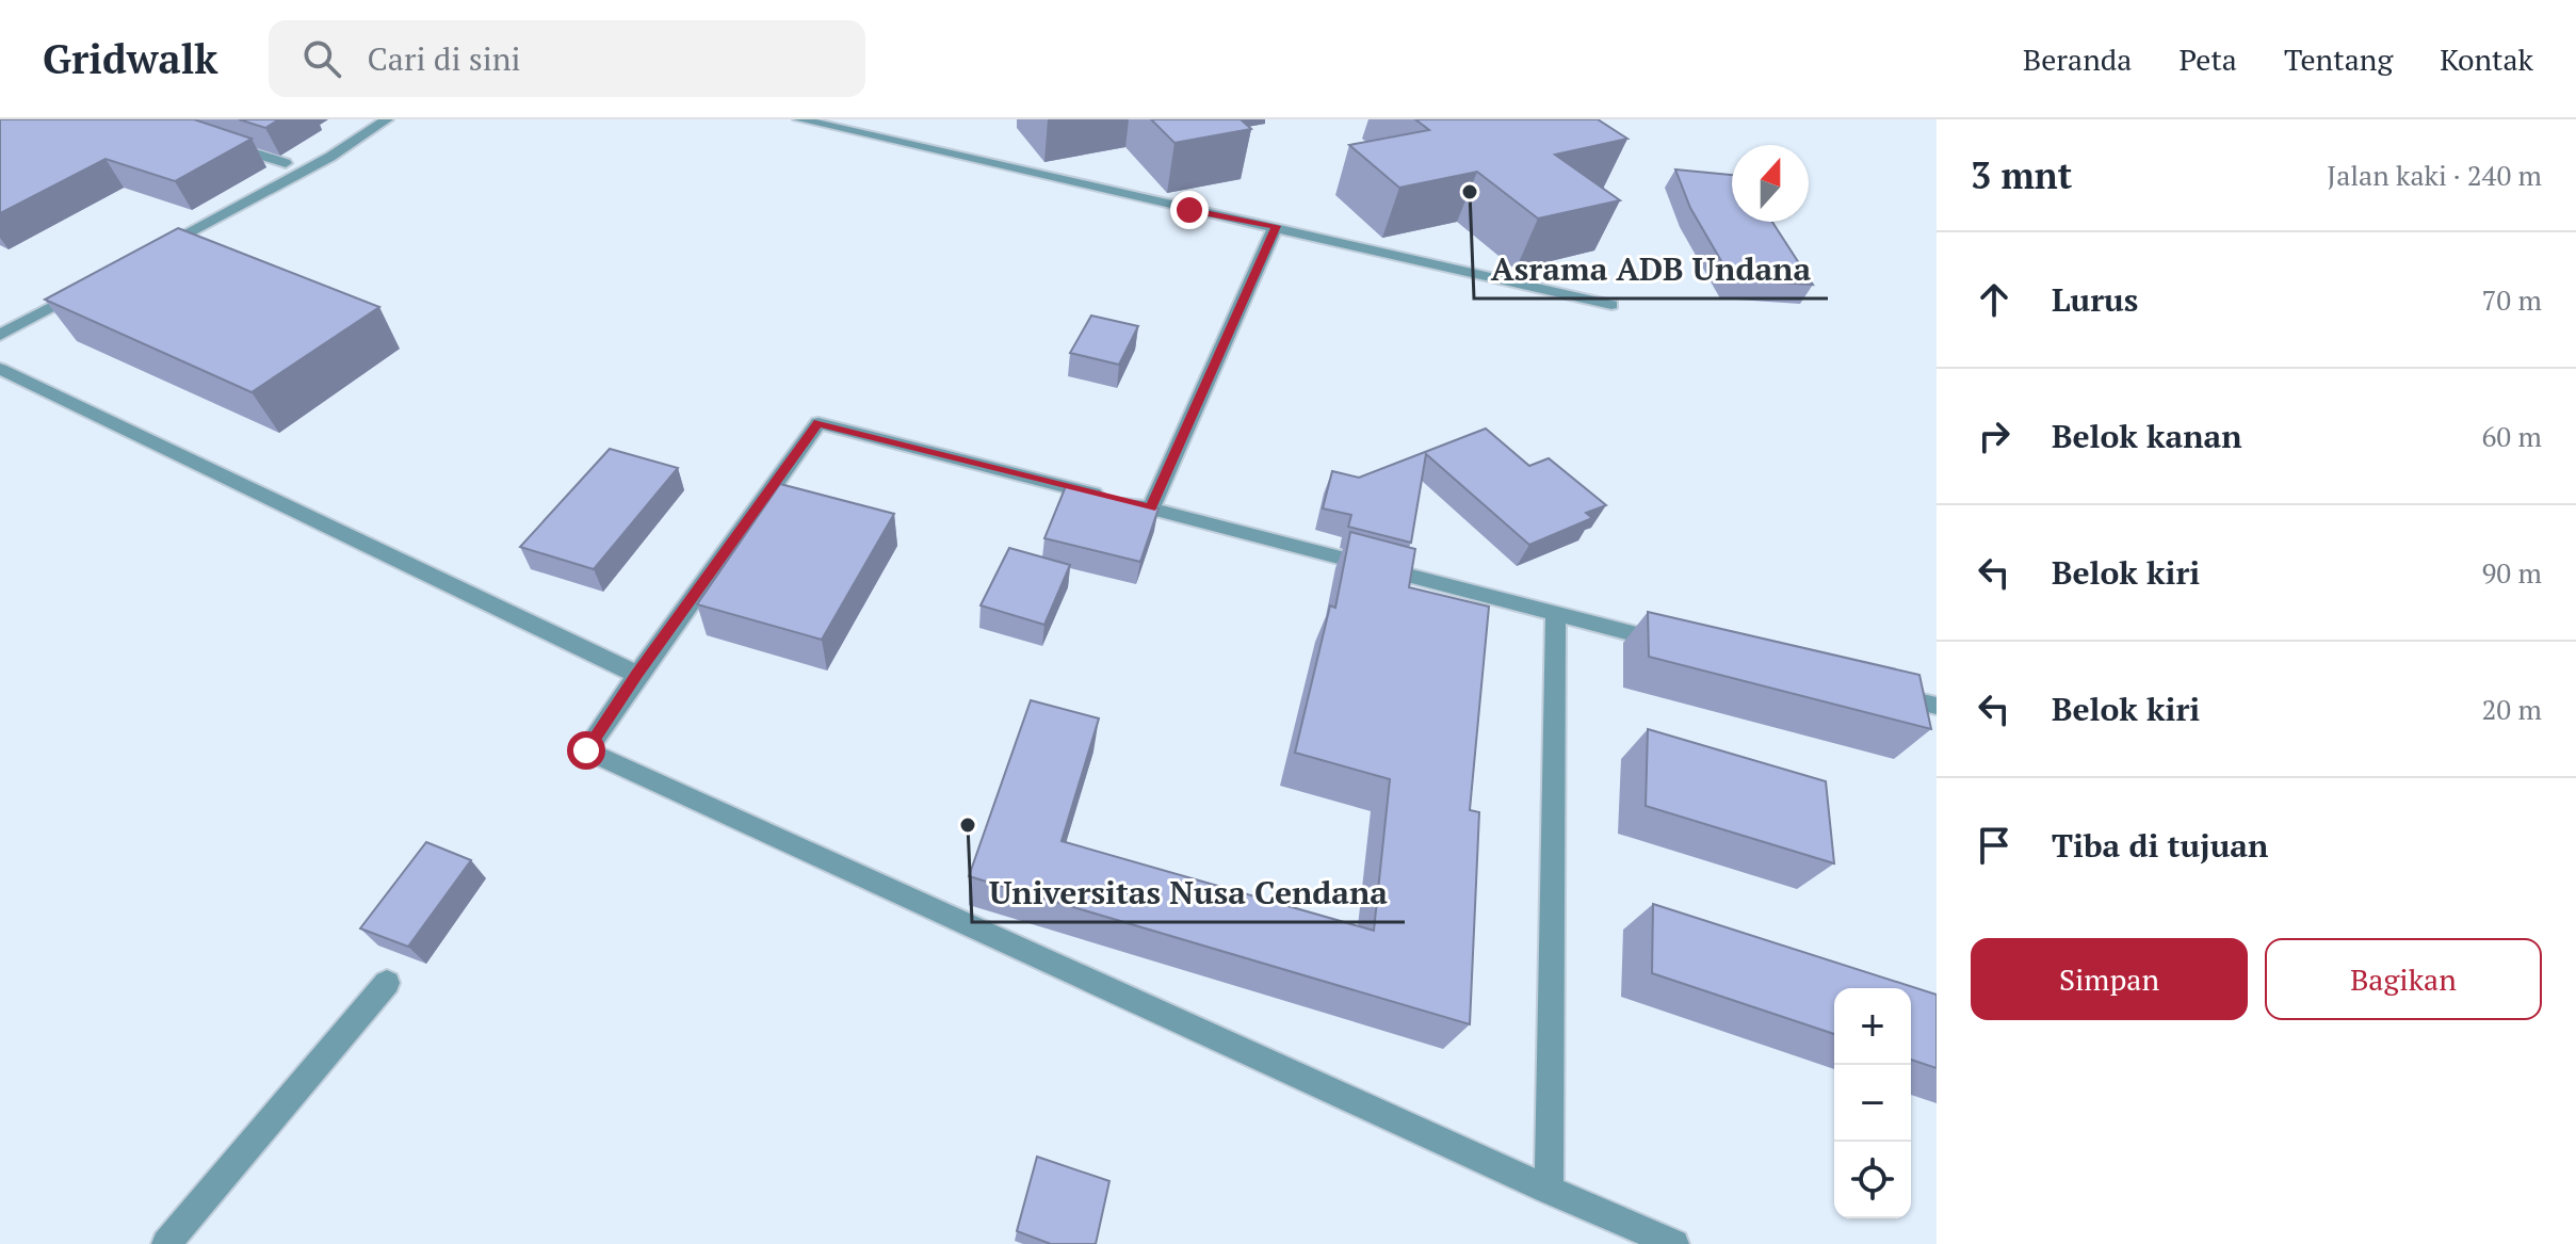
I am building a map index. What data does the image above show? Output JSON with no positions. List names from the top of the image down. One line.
{"places":["Asrama ADB Undana","Universitas Nusa Cendana"],"north":"top","page":{"header":"Gridwalk","search":"Cari di sini","nav":["Beranda","Peta","Tentang","Kontak"],"heading":["3 mnt","Jalan kaki · 240 m"],"list":[["Lurus","70 m"],["Belok kanan","60 m"],["Belok kiri","90 m"],["Belok kiri","20 m"],"Tiba di tujuan"],"buttons":["Simpan","Bagikan"],"map_buttons":["+","−"]}}
